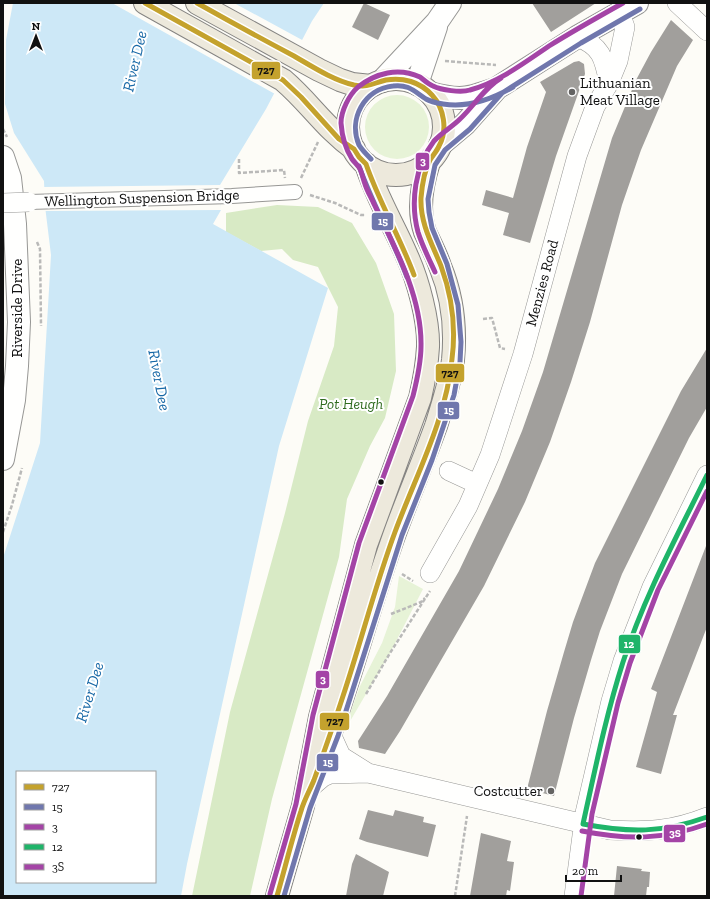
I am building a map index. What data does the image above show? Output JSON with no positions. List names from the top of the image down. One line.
{"streets":{"street":["Wellington Suspension Bridge","Menzies Road","Riverside Drive"]},"water":["River Dee"],"parks":["Pot Heugh"],"places":["Lithuanian Meat Village","Costcutter"],"lines":["transit line 727","transit line 3","transit line 15","transit line 12","transit line 3S"],"legend":["727","15","3","12","3S"],"scale_bar":"20 m","north":"top"}
